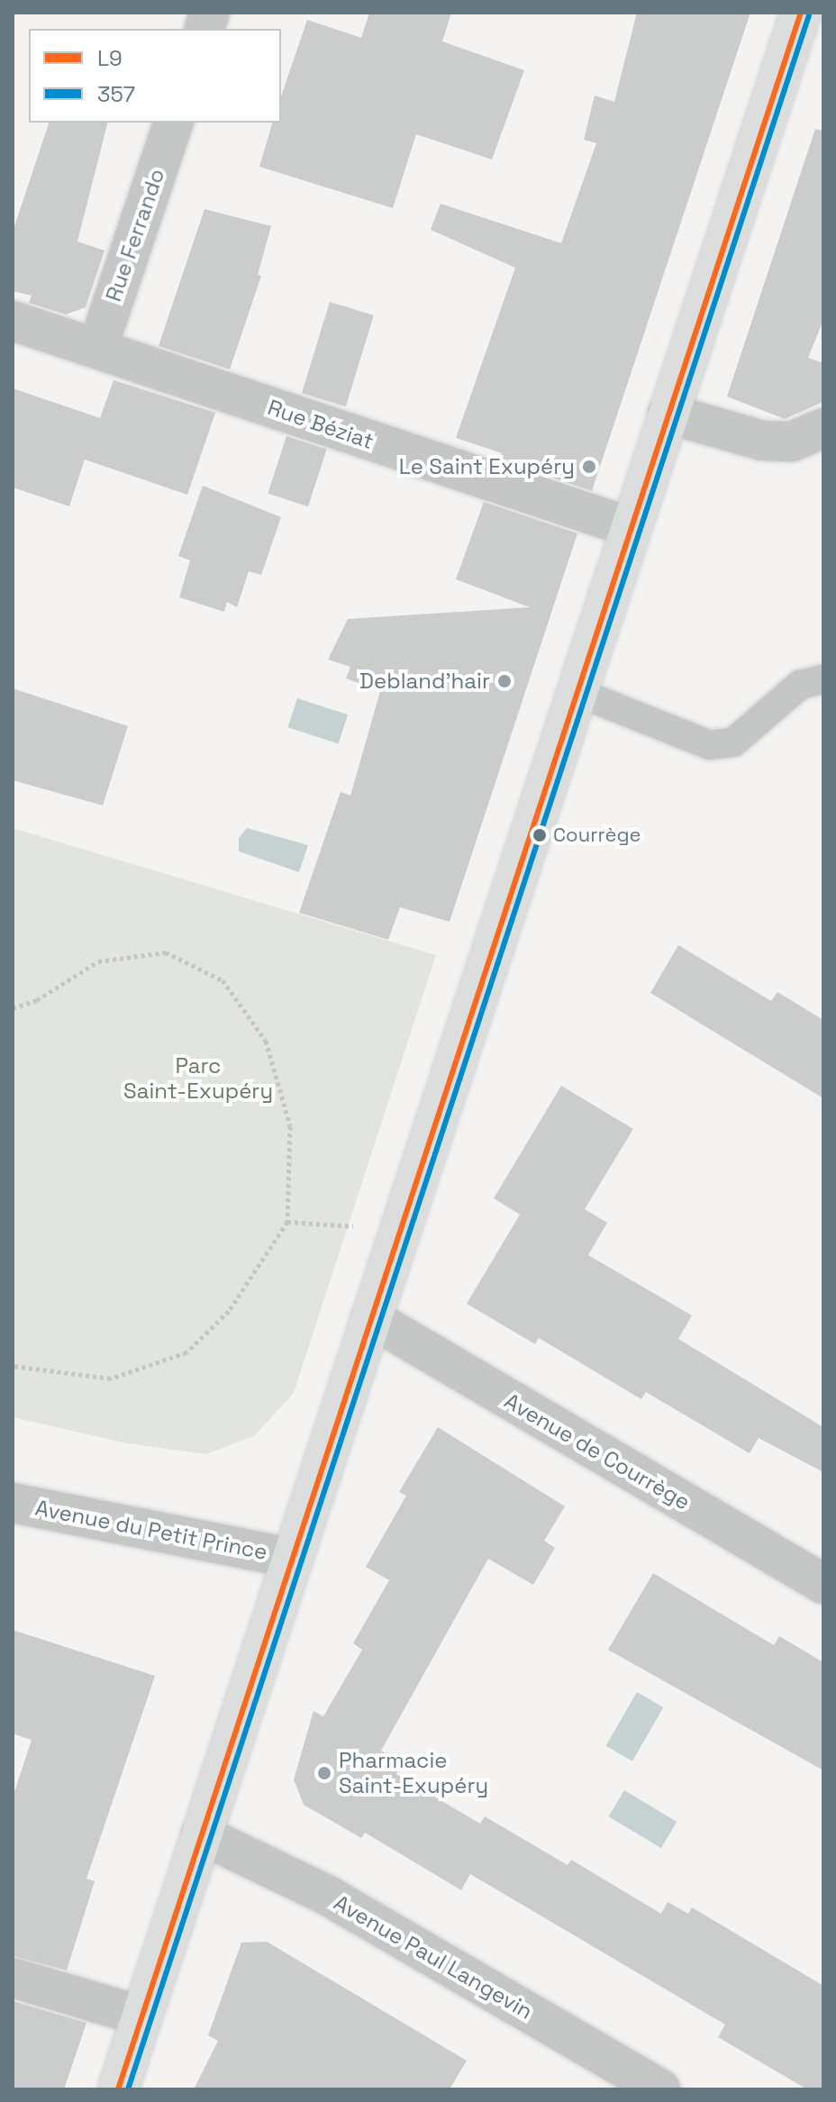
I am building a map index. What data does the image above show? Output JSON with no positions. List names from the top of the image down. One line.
{"streets":{"street":["Rue Ferrando","Rue Béziat","Avenue de Courrège","Avenue du Petit Prince","Avenue Paul Langevin"]},"crossings":[["Rue Ferrando","Rue Béziat"]],"parks":["Parc Saint-Exupéry"],"places":["Le Saint Exupéry","Debland'hair","Courrège","Pharmacie Saint-Exupéry"],"lines":["transit line L9","transit line 357"],"legend":["L9","357"]}
